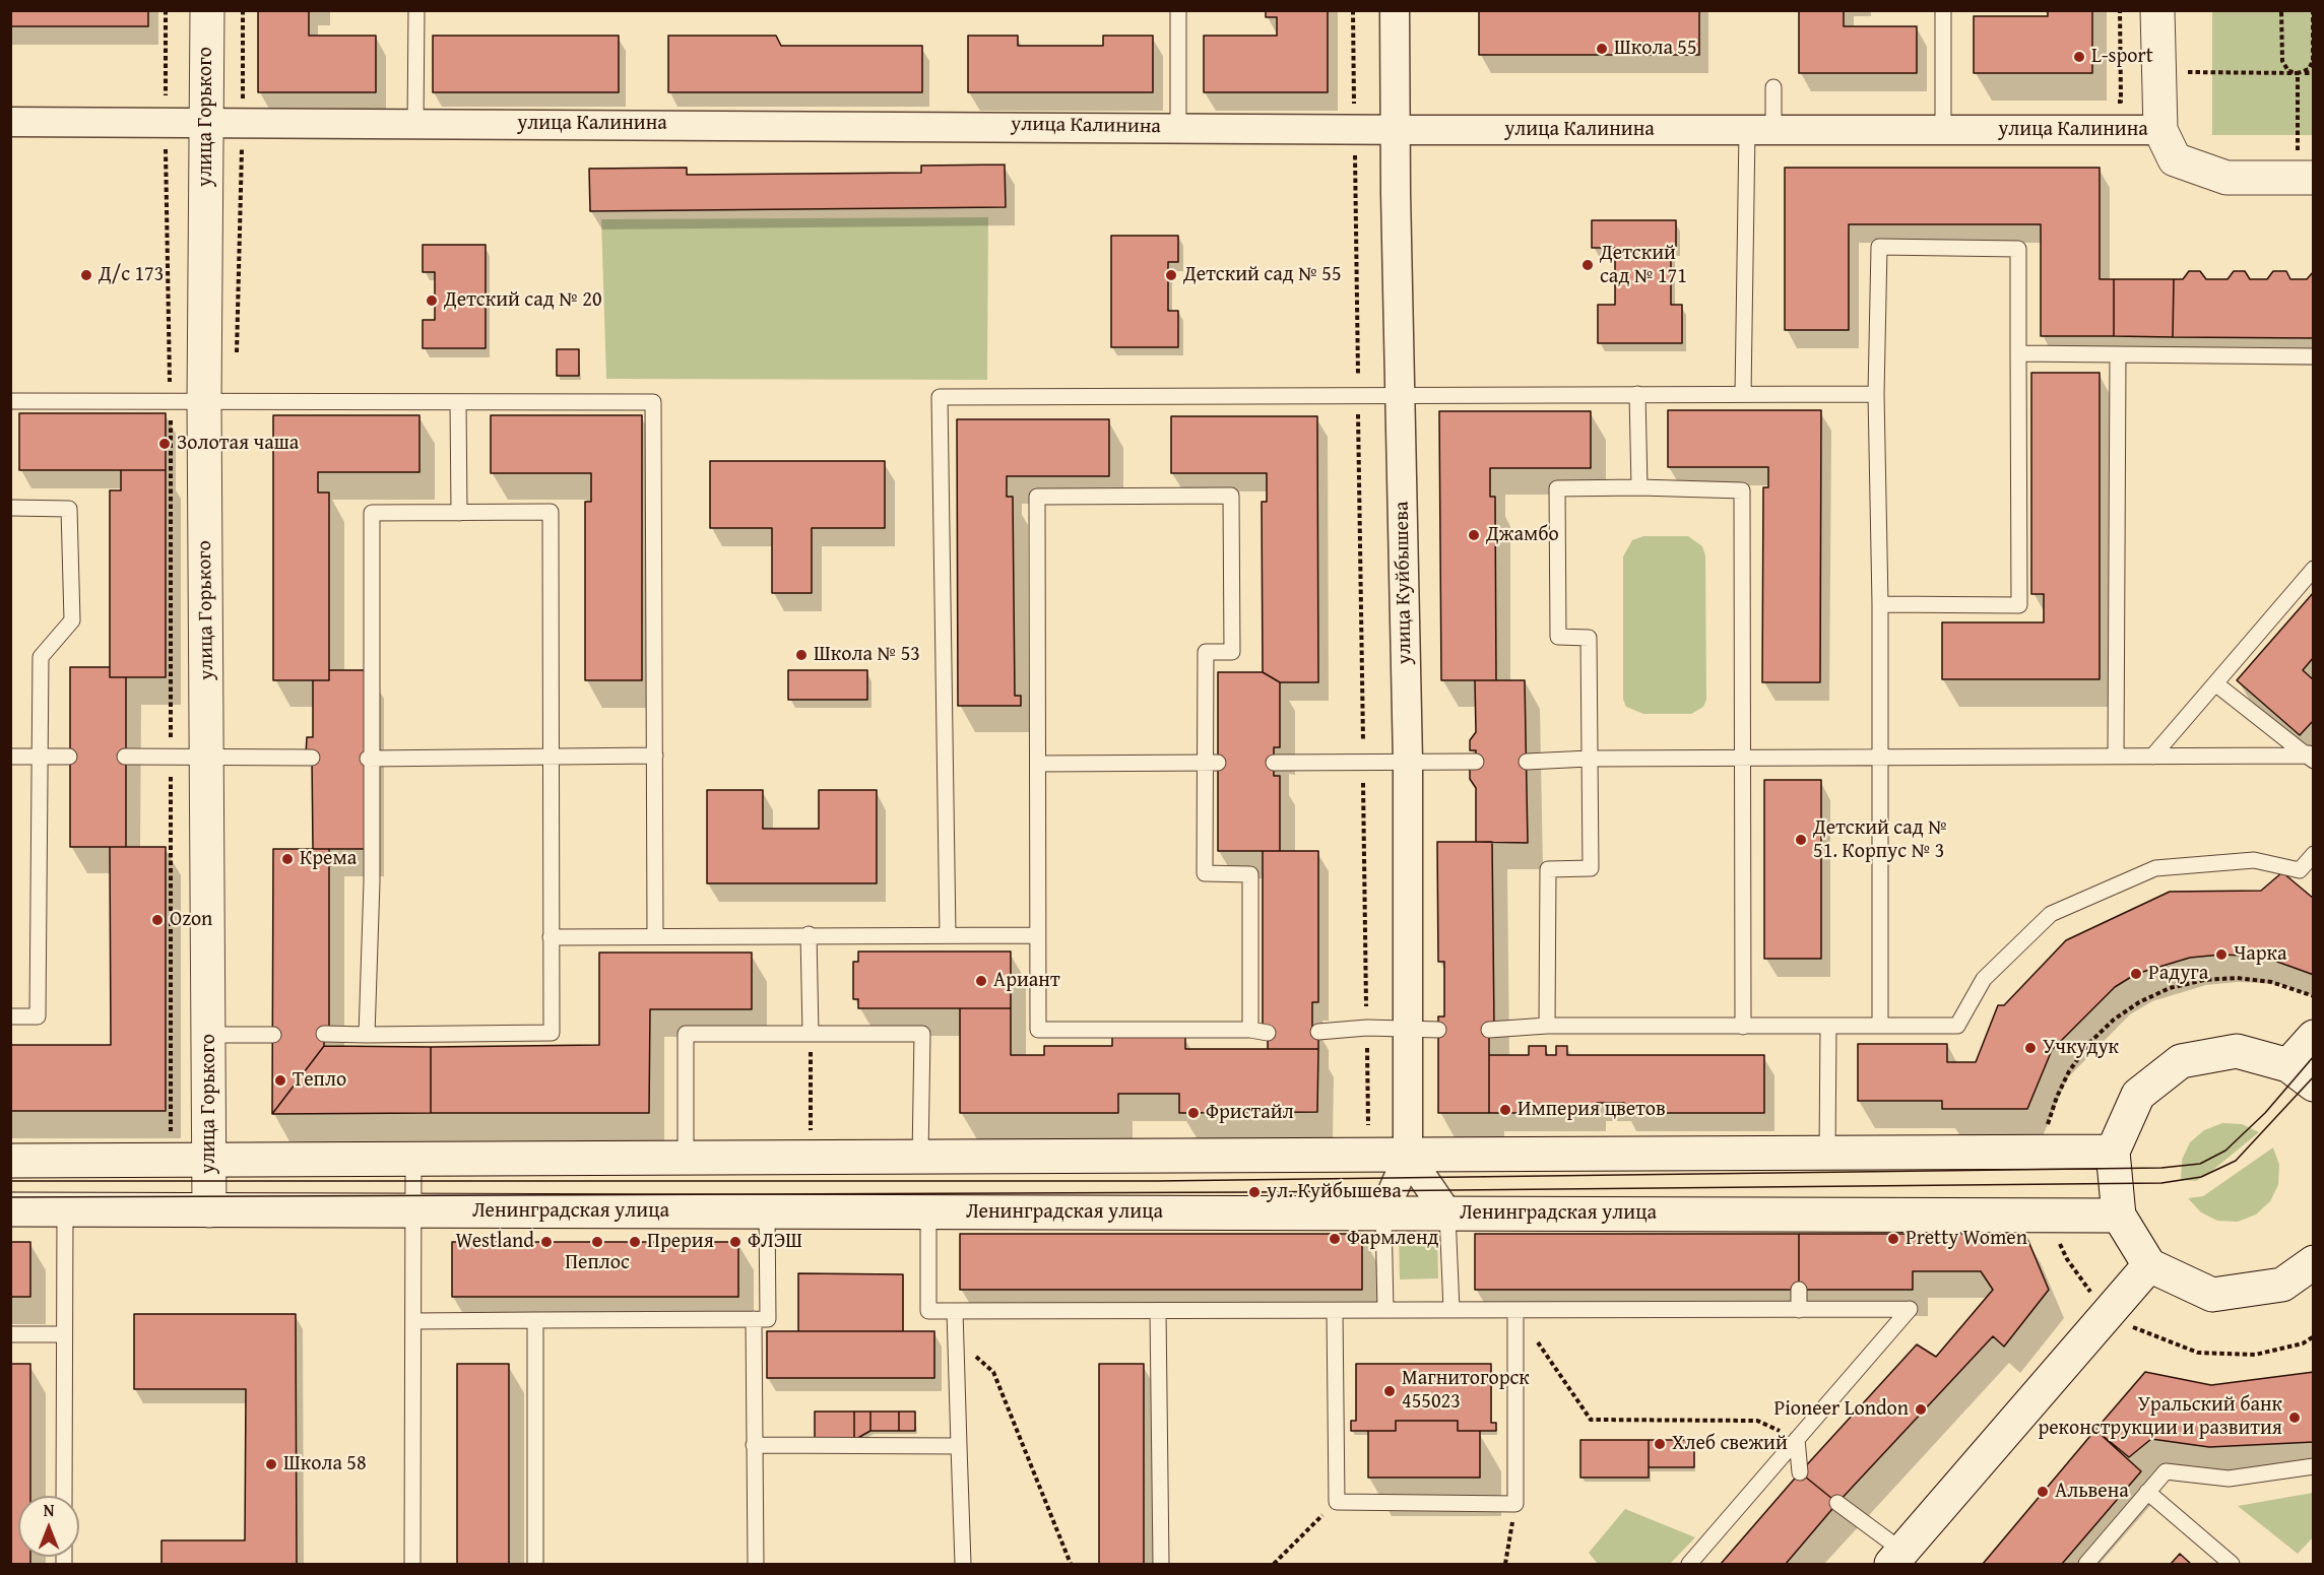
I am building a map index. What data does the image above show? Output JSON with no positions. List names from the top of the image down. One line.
{"streets":{"main road":["улица Горького","Ленинградская улица"],"street":["улица Калинина","улица Куйбышева"]},"crossings":[["улица Горького","улица Калинина"],["улица Горького","Ленинградская улица"],["улица Калинина","улица Куйбышева"],["улица Куйбышева","Ленинградская улица"]],"places":["Школа 55","L-sport","Детский сад № 171","Д/с 173","Детский сад № 55","Детский сад № 20","Золотая чаша","Джамбо","Школа № 53","Детский сад № 51. Корпус № 3","Крема","Ozon","Чарка","Радуга","Ариант","Учкудук","Тепло","Империя цветов","Фристайл","ул. Куйбышева","Фармленд","Pretty Women","Westland","Пеплос","Прерия","ФЛЭШ","Магнитогорск 455023","Pioneer London","Уральский банк реконструкции и развития","Хлеб свежий","Школа 58","Альвена"],"north":"top"}
